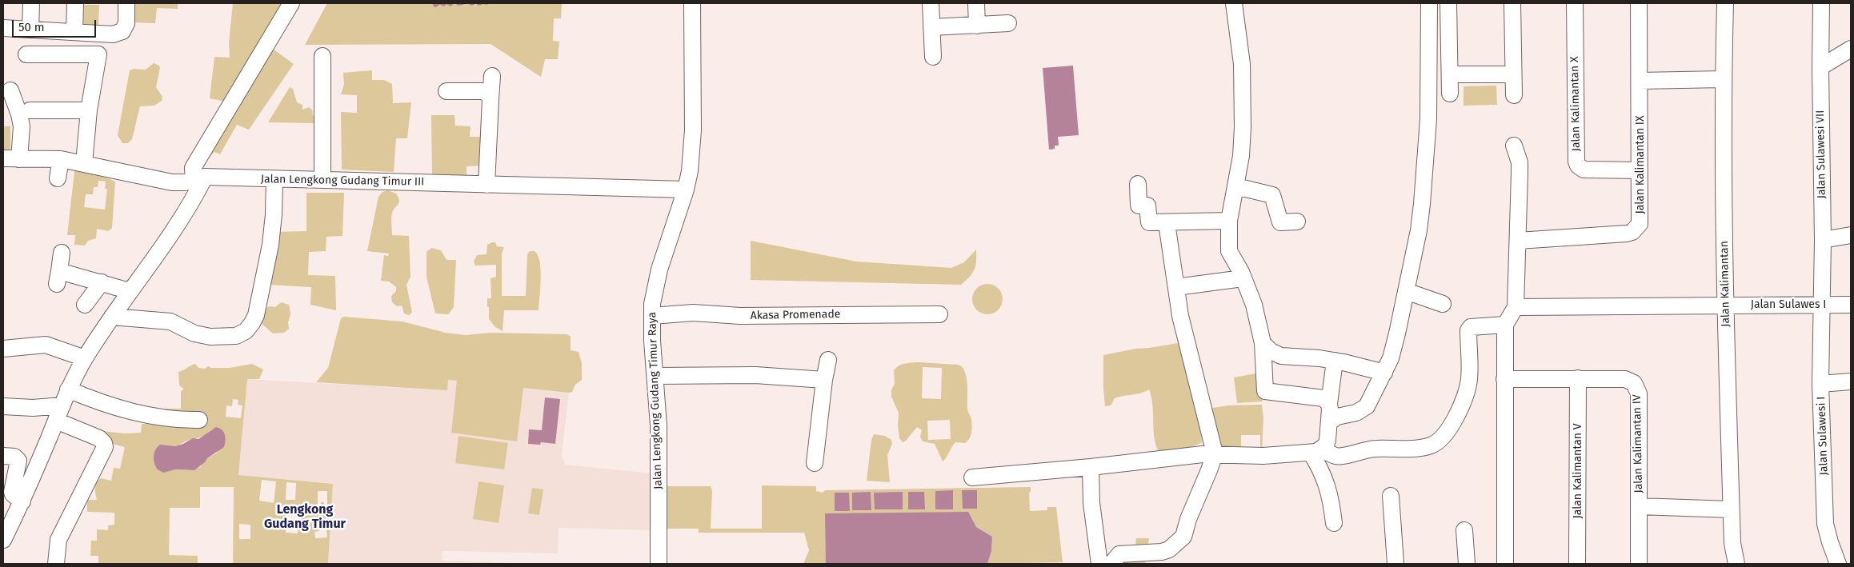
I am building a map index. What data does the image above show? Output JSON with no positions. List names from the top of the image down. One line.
{"streets":{"street":["Jalan Kalimantan X","Jalan Sulawesi VII","Jalan Kalimantan IX","Jalan Lengkong Gudang Timur III","Jalan Kalimantan","Jalan Sulawes I","Akasa Promenade","Jalan Lengkong Gudang Timur Raya","Jalan Sulawesi I","Jalan Kalimantan IV","Jalan Kalimantan V"]},"crossings":[["Jalan Kalimantan X","Jalan Kalimantan IX"],["Jalan Sulawesi VII","Jalan Sulawes I"],["Jalan Sulawesi VII","Jalan Sulawesi I"],["Jalan Lengkong Gudang Timur III","Jalan Lengkong Gudang Timur Raya"],["Jalan Kalimantan","Jalan Sulawes I"],["Jalan Sulawes I","Jalan Sulawesi I"],["Akasa Promenade","Jalan Lengkong Gudang Timur Raya"],["Jalan Kalimantan IV","Jalan Kalimantan V"]],"districts":["Lengkong Gudang Timur"],"scale_bar":"50 m"}
